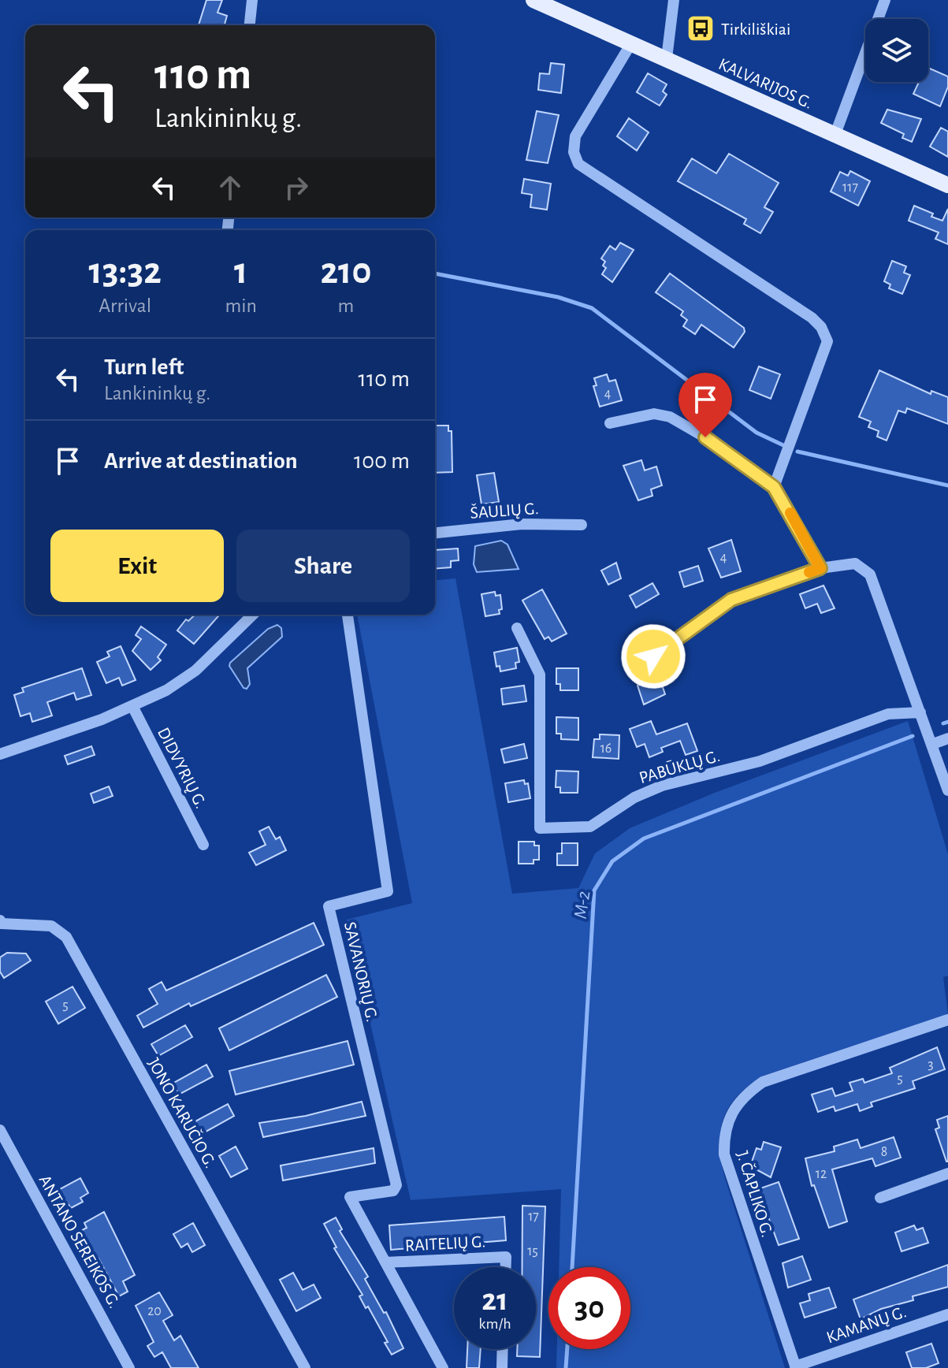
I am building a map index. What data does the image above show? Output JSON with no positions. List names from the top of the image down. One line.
{"streets":{"main road":["KALVARIJOS G."],"street":["ŠAULIŲ G.","PABŪKLŲ G.","DIDVYRIŲ G.","SAVANORIŲ G.","JONO KARUČIO G.","J. ČAPLIKO G.","ANTANO SEREIKOS G.","RAITELIŲ G.","KAMANŲ G."]},"crossings":[["SAVANORIŲ G.","RAITELIŲ G."],["J. ČAPLIKO G.","KAMANŲ G."]],"water":["M-2"],"places":{"bus stop":["Tirkiliškiai"]},"house_numbers":["117","4","4","16","5","3","5","8","12","17","15","20"],"page":{"turn":["110 m","Lankininkų g."],"eta":["13:32","Arrival","1","min","210","m"],"list":[{"name":"Turn left","note":"Lankininkų g.","value":"110 m"},{"name":"Arrive at destination","value":"100 m"}],"buttons":["Exit","Share"],"speed":"21 km/h","limit":"30"}}
